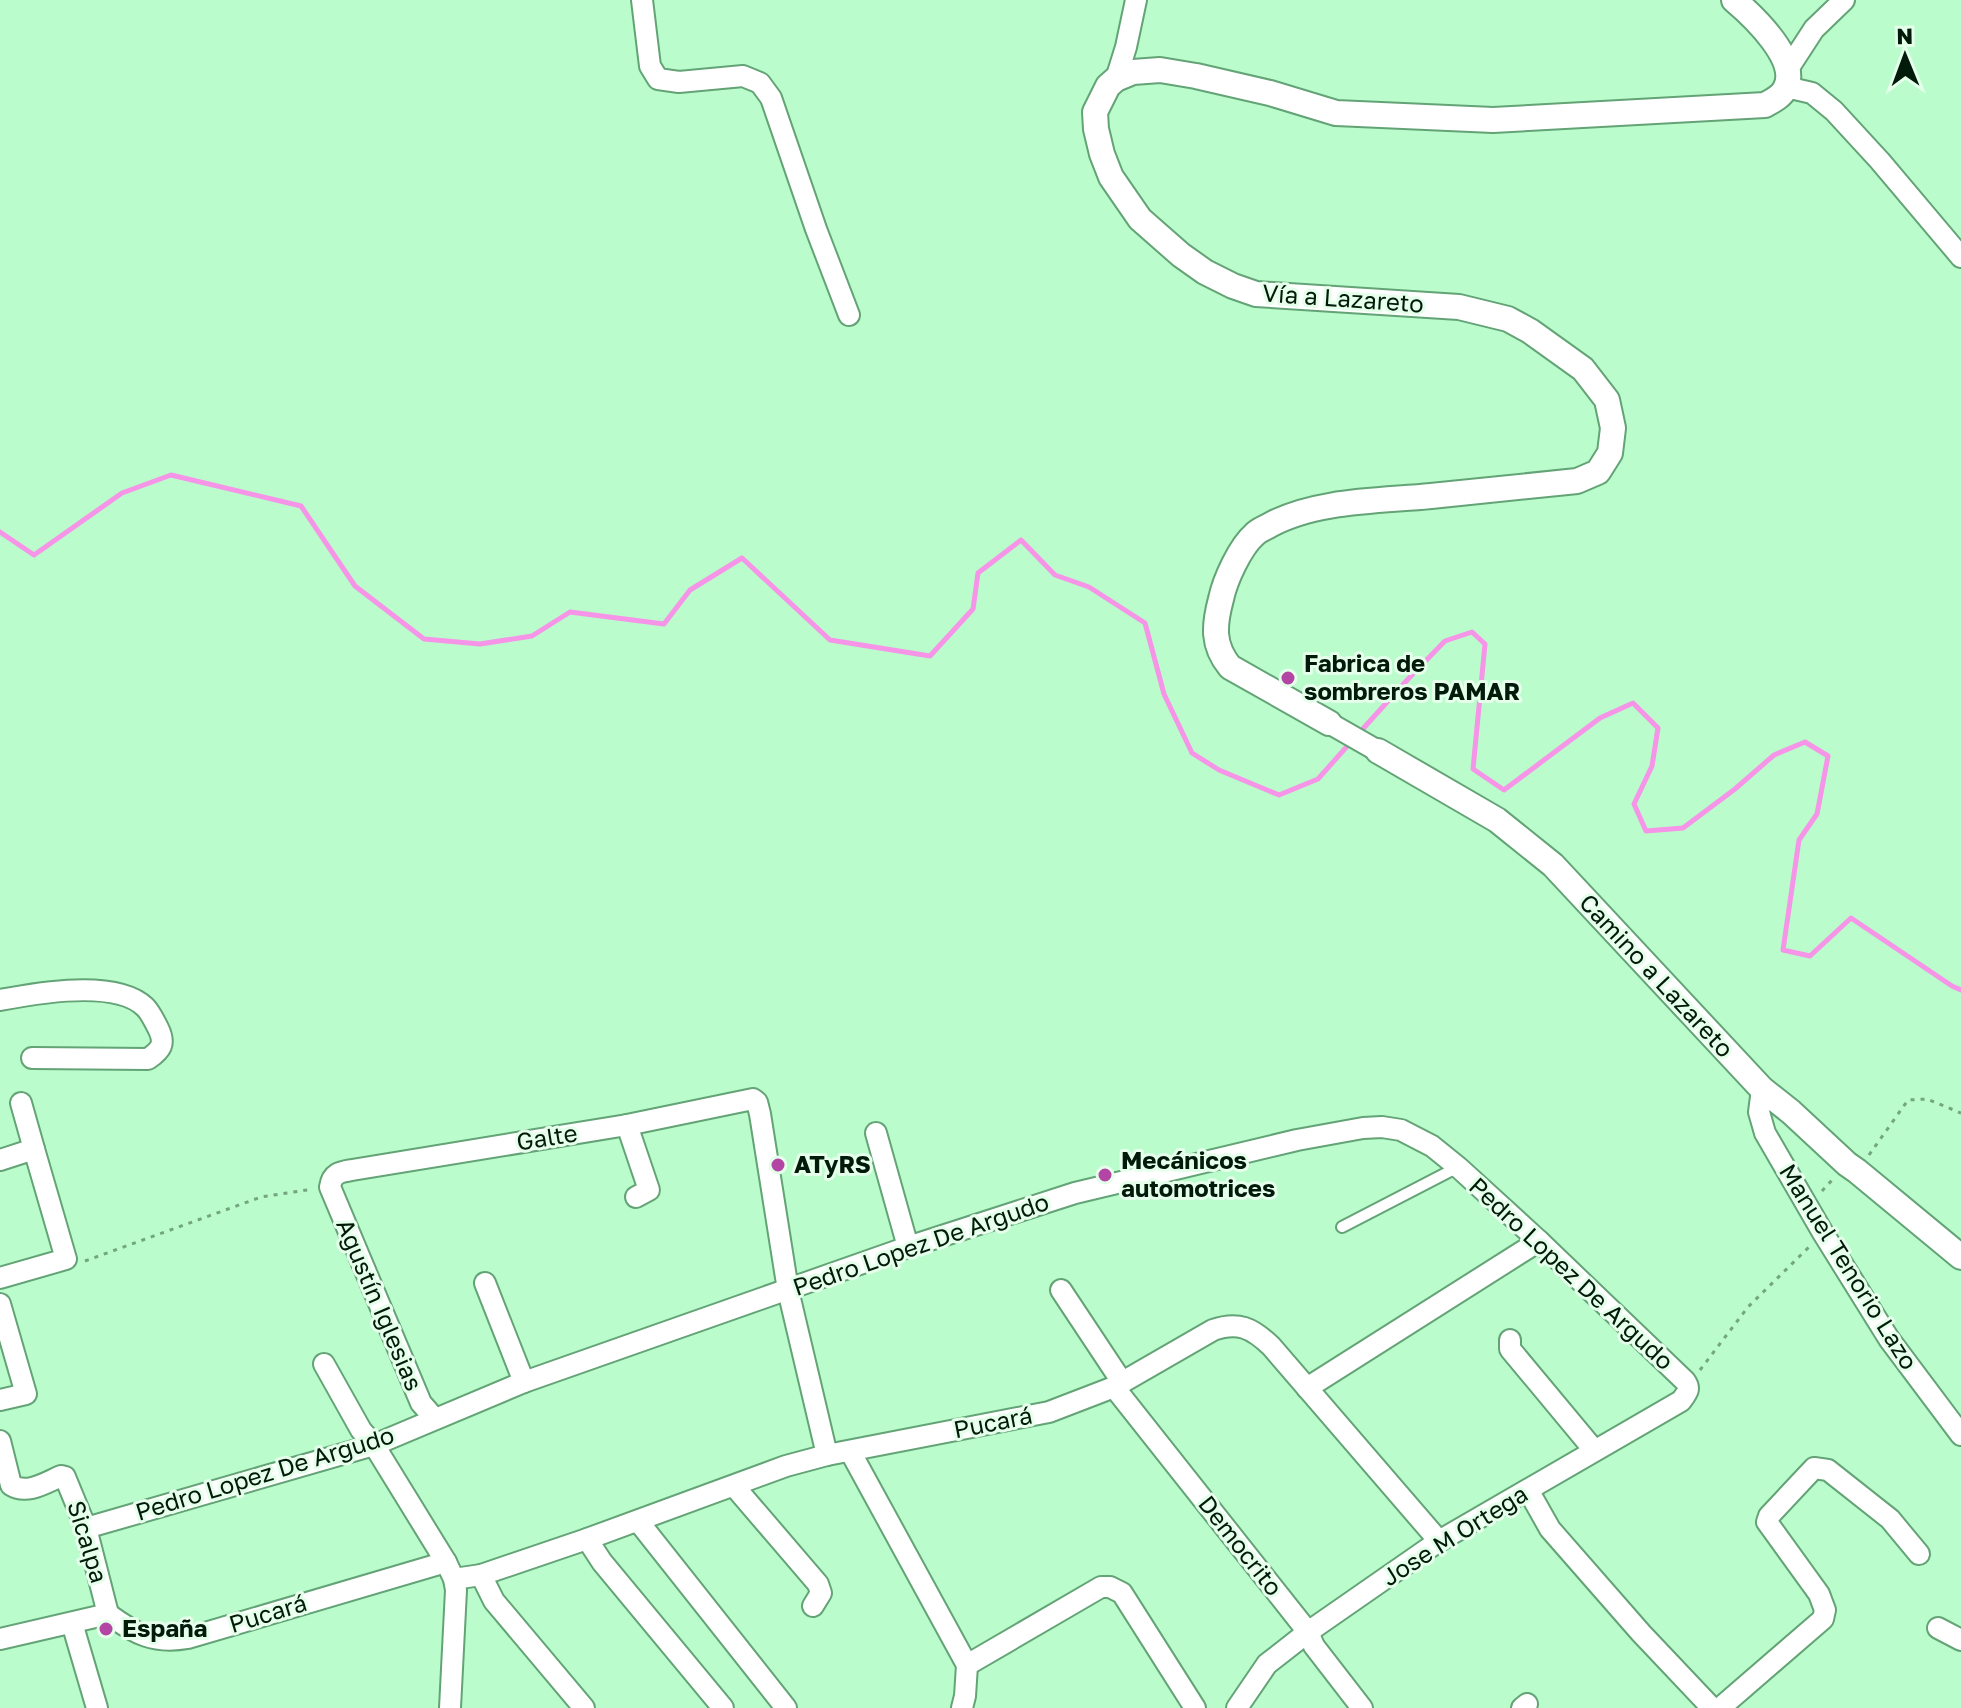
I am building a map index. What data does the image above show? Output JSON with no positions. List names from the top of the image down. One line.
{"streets":{"street":["Vía a Lazareto","Camino a Lazareto","Galte","Pedro Lopez De Argudo","Manuel Tenorio Lazo","Agustín Iglesias","Pucará","Jose M Ortega","Sicalpa","Democrito"]},"crossings":[["Vía a Lazareto","Camino a Lazareto"],["Camino a Lazareto","Manuel Tenorio Lazo"],["Galte","Pedro Lopez De Argudo"],["Galte","Agustín Iglesias"],["Galte","Pucará"],["Pedro Lopez De Argudo","Agustín Iglesias"],["Pedro Lopez De Argudo","Jose M Ortega"],["Pedro Lopez De Argudo","Sicalpa"],["Pucará","Jose M Ortega"],["Pucará","Sicalpa"],["Pucará","Democrito"],["Jose M Ortega","Democrito"]],"places":["Fabrica de sombreros PAMAR","ATyRS","Mecánicos automotrices","España"],"north":"top"}
